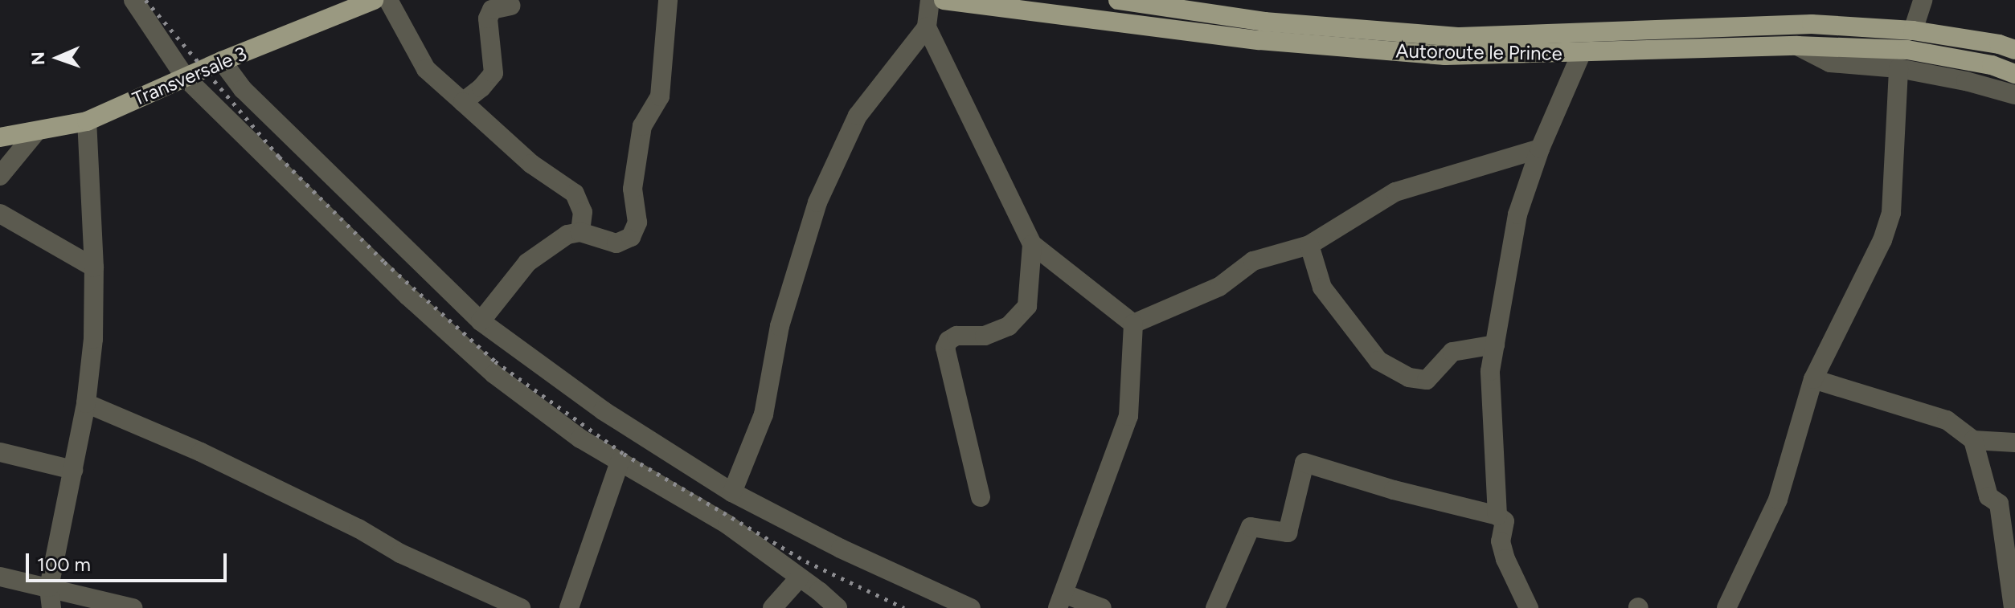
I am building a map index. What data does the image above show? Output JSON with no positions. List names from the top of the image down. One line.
{"streets":{"main road":["Autoroute le Prince","Transversale 3"]},"scale_bar":"100 m","north":"left"}
